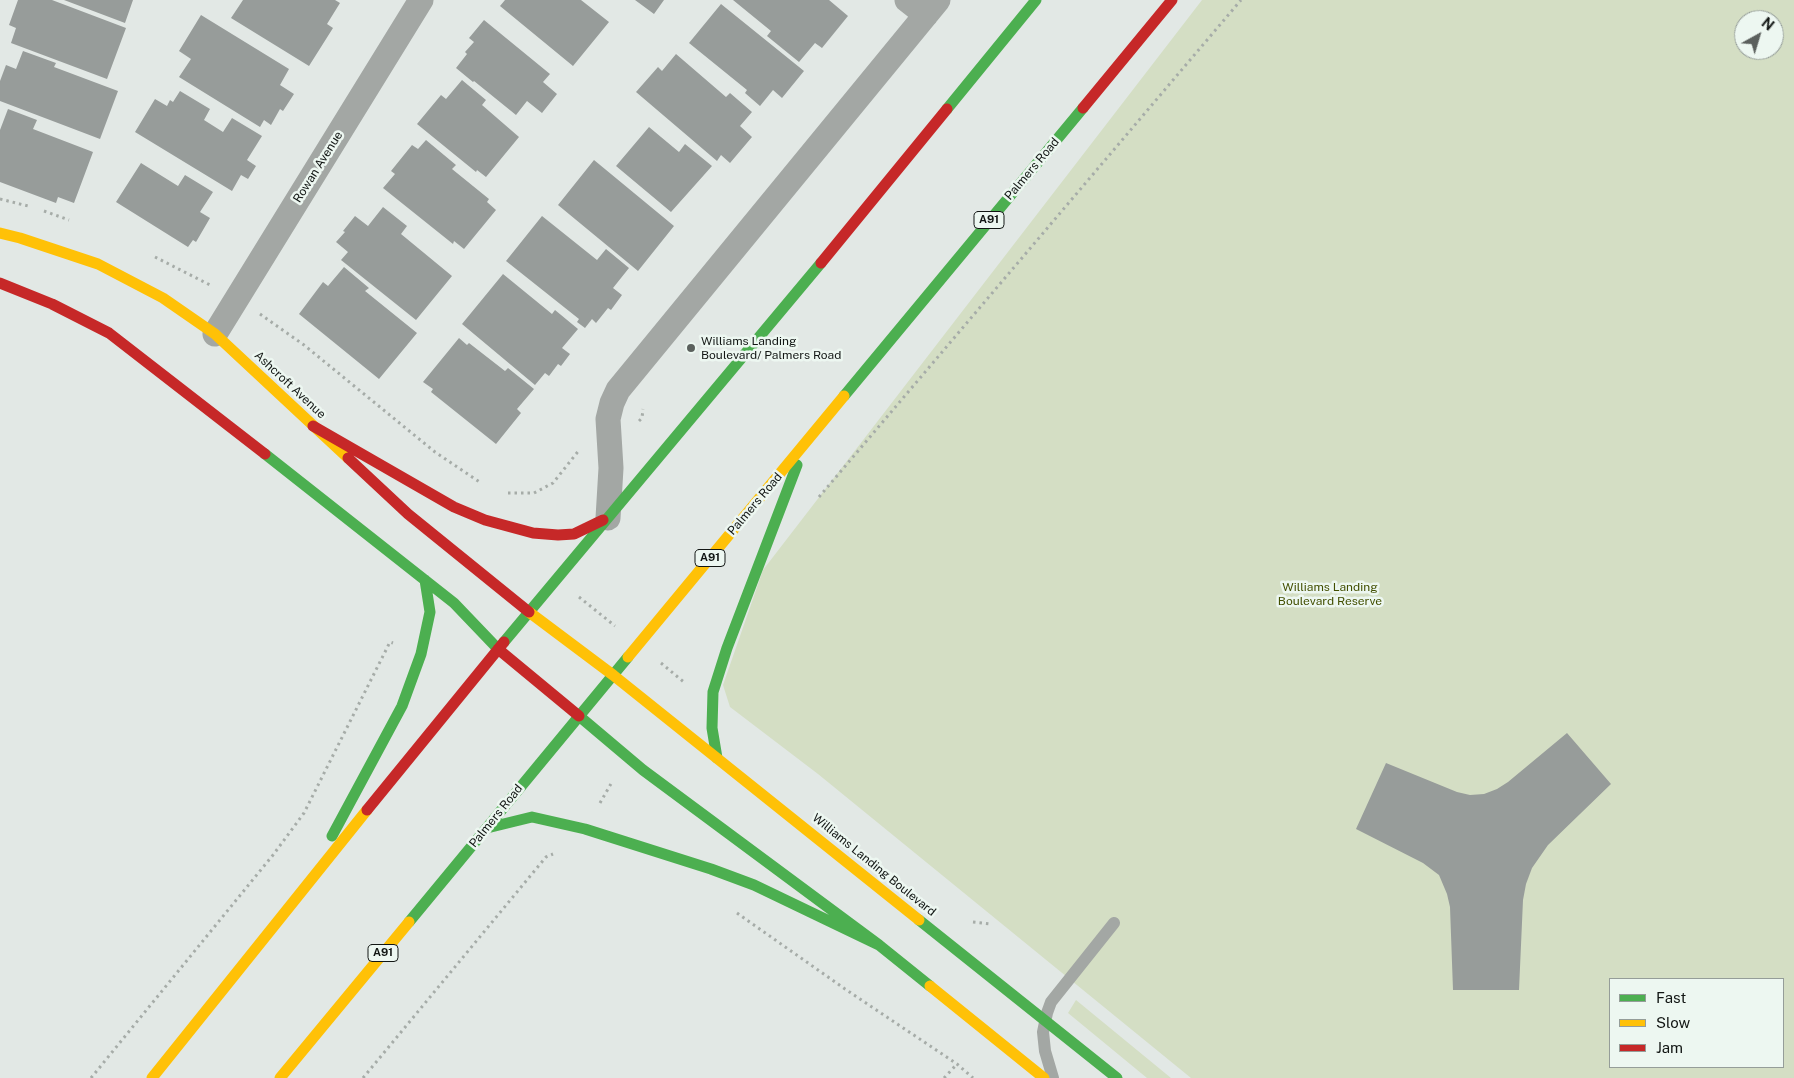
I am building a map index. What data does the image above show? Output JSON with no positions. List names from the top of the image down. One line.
{"streets":{"main road":["Palmers Road","A91","Ashcroft Avenue","Williams Landing Boulevard"],"street":["Rowan Avenue"]},"crossings":[["Rowan Avenue","Ashcroft Avenue"],["Palmers Road","Ashcroft Avenue"],["Palmers Road","Williams Landing Boulevard"],["Ashcroft Avenue","Williams Landing Boulevard"]],"parks":["Williams Landing Boulevard Reserve"],"places":["Williams Landing Boulevard/ Palmers Road"],"legend":["Fast","Slow","Jam"],"north":"top right"}
